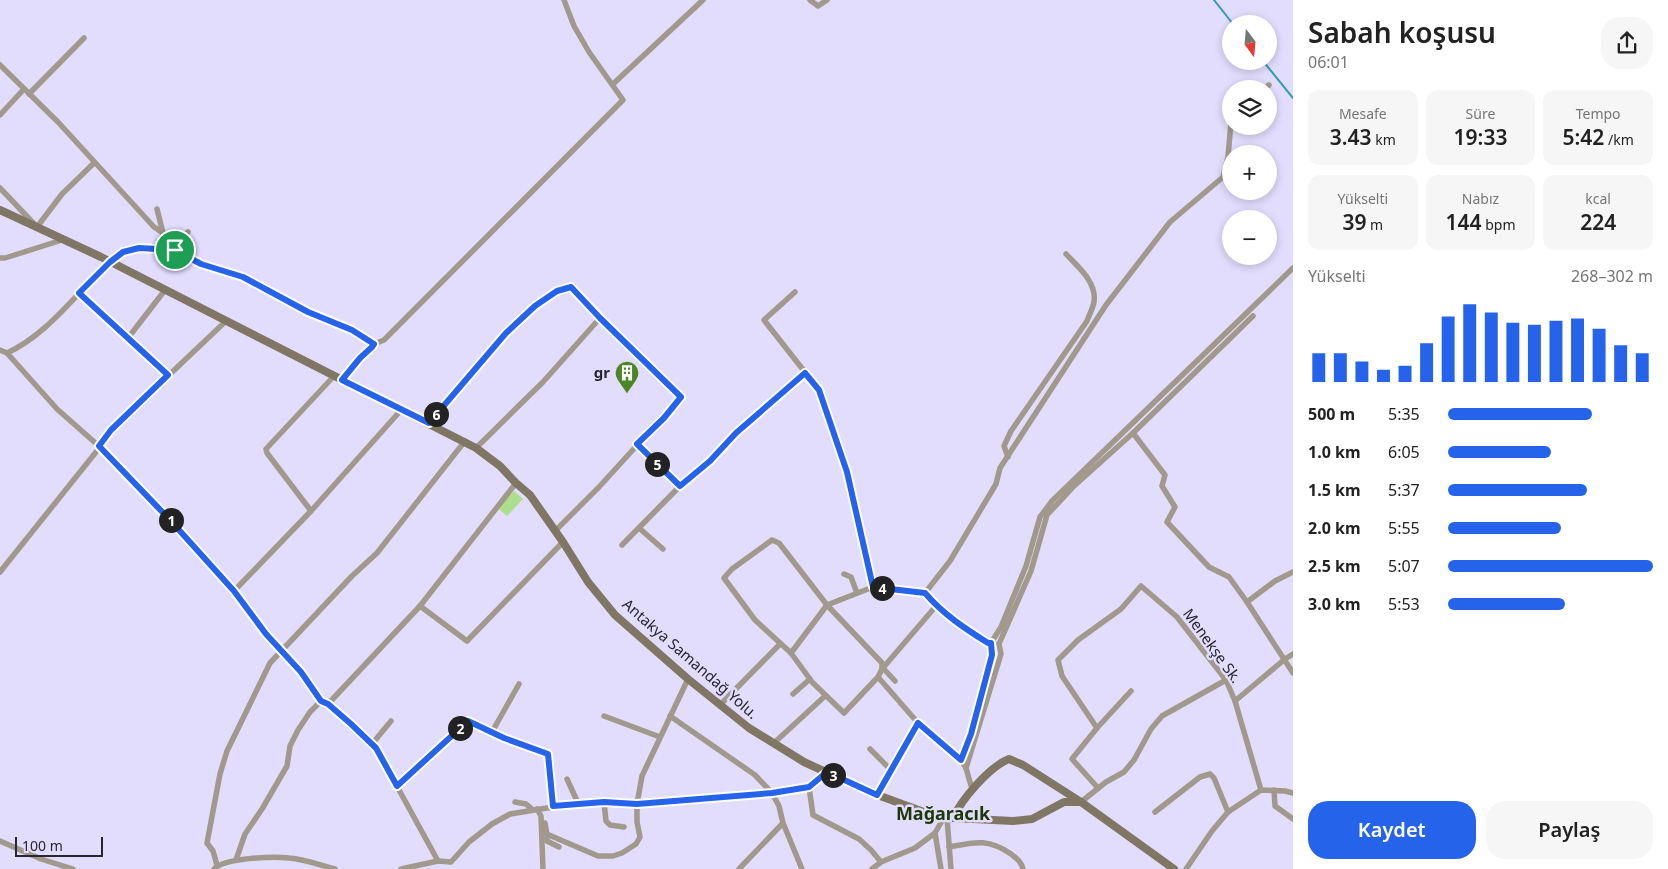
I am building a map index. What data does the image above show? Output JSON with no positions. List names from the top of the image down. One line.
{"streets":{"street":["Menekşe Sk.","Antakya Samandağ Yolu."]},"districts":["Mağaracık"],"places":{"building":["gr"]},"scale_bar":"100 m","north":"bottom","page":{"heading":["Sabah koşusu","06:01"],"map_buttons":["+","−"],"stats":[["Mesafe","3.43 km"],["Süre","19:33"],["Tempo","5:42 /km"],["Yükselti","39 m"],["Nabız","144 bpm"],["kcal","224"]],"chart":["Yükselti","268–302 m"],"list":[{"name":"500 m","note":"5:35"},{"name":"1.0 km","note":"6:05"},{"name":"1.5 km","note":"5:37"},{"name":"2.0 km","note":"5:55"},{"name":"2.5 km","note":"5:07"},{"name":"3.0 km","note":"5:53"}],"pins":["6","5","1","4","2","3"],"buttons":["Kaydet","Paylaş"],"scale":"100 m"}}
